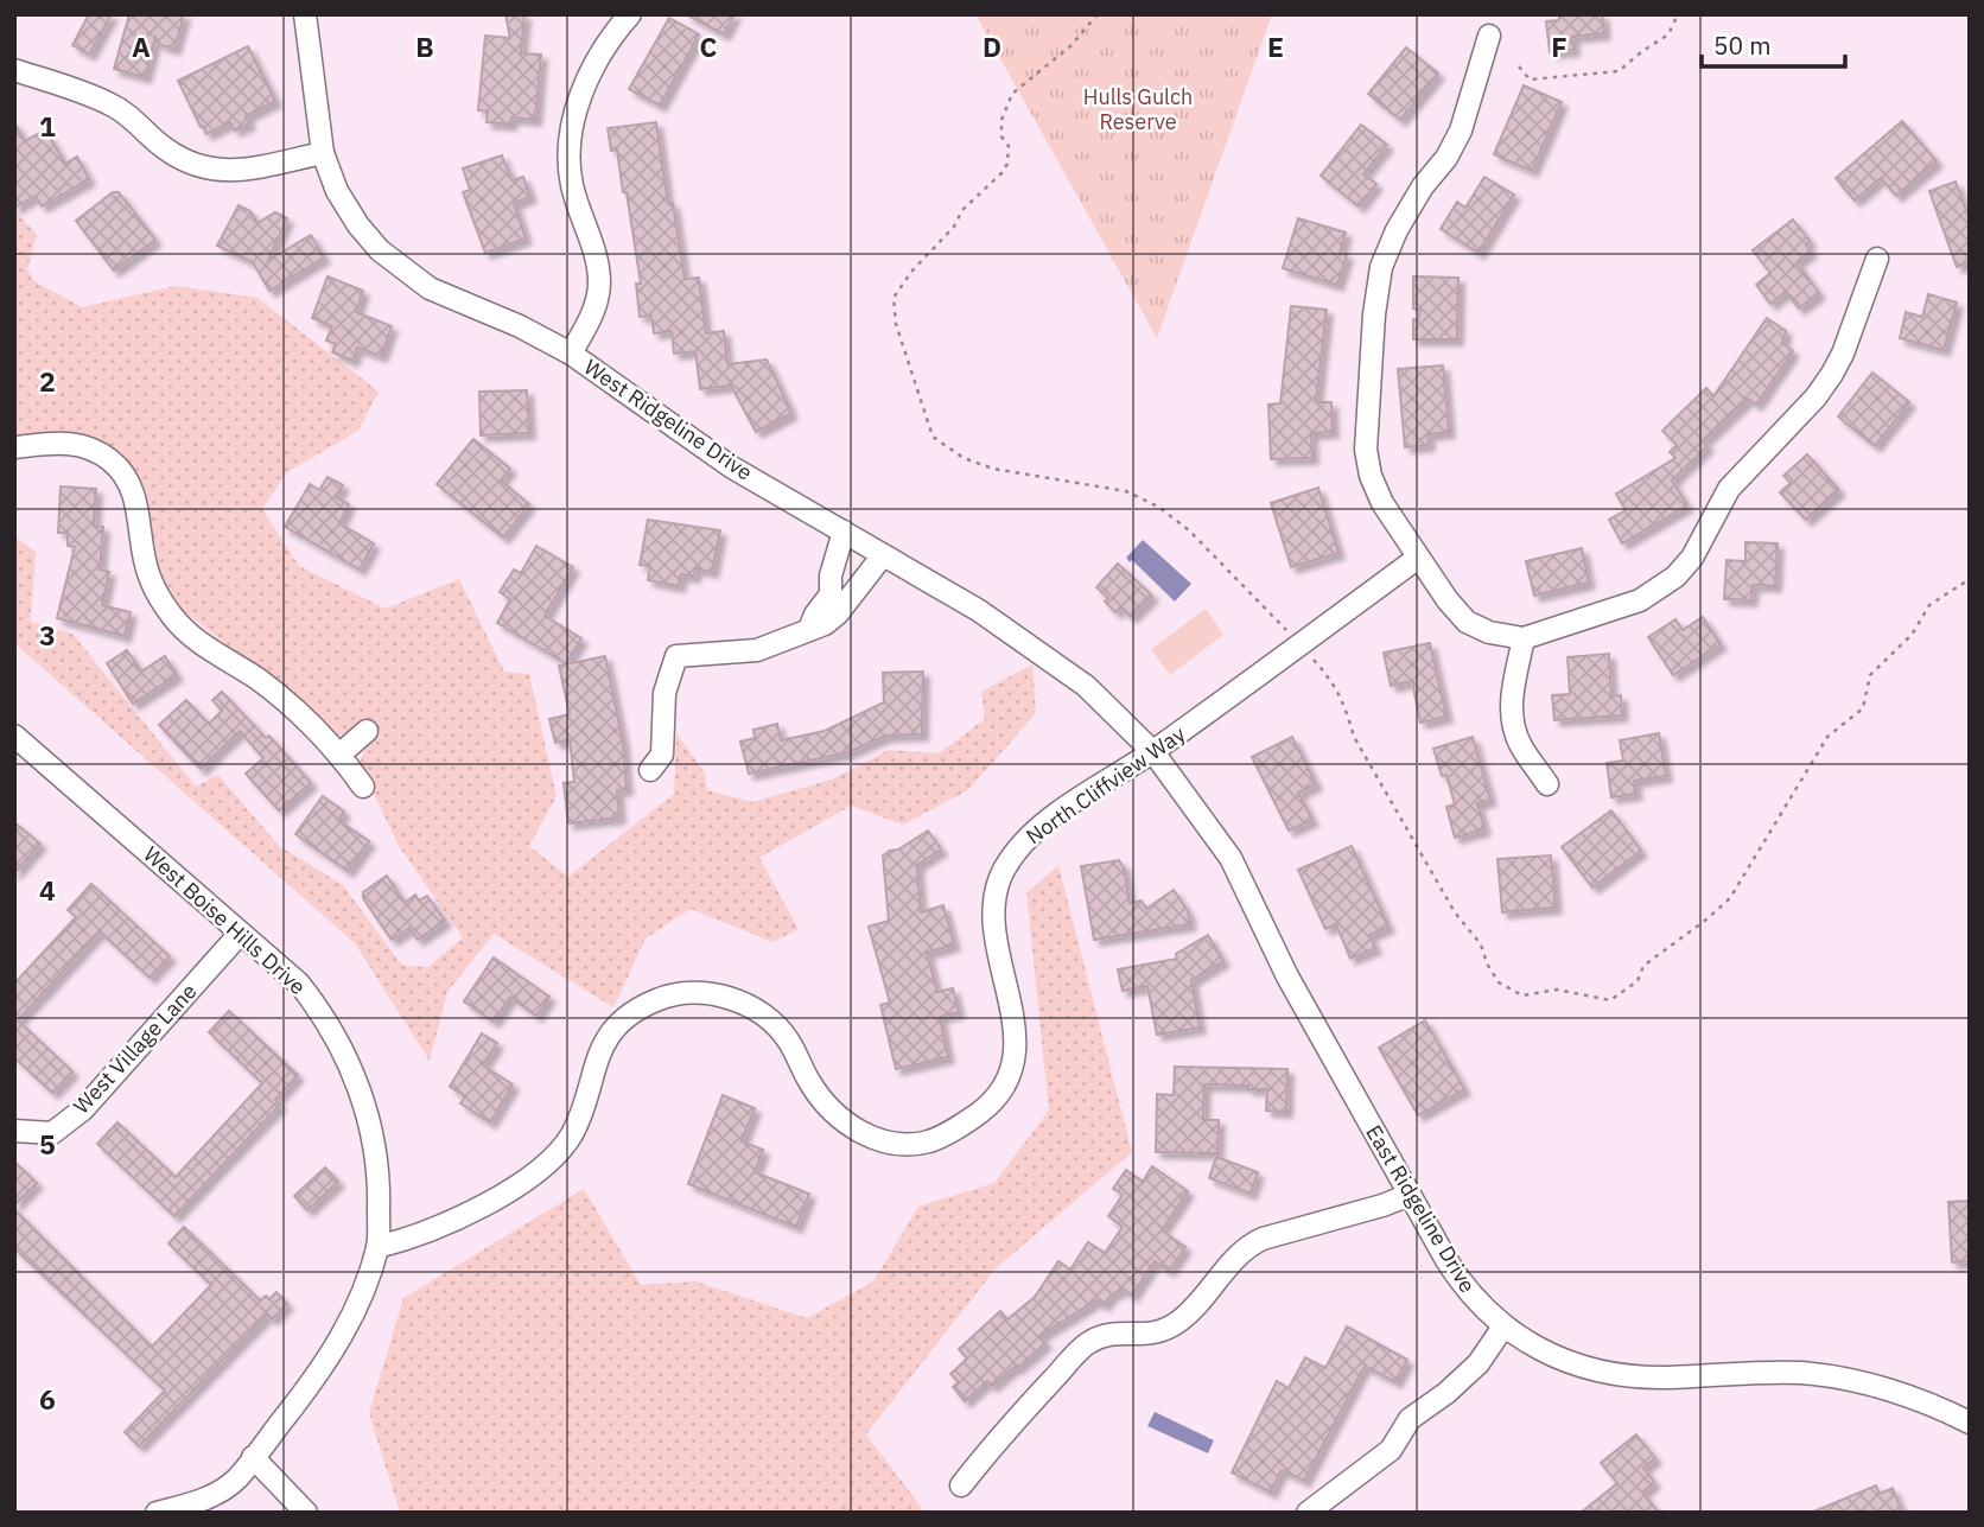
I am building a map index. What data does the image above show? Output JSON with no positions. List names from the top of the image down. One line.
{"streets":{"street":["West Ridgeline Drive","North Cliffview Way","West Boise Hills Drive","West Village Lane","East Ridgeline Drive"]},"crossings":[["West Ridgeline Drive","North Cliffview Way"],["West Ridgeline Drive","East Ridgeline Drive"],["North Cliffview Way","West Boise Hills Drive"],["North Cliffview Way","East Ridgeline Drive"],["West Boise Hills Drive","West Village Lane"]],"parks":["Hulls Gulch Reserve"],"scale_bar":"50 m","grid":{"columns":["A","B","C","D","E","F"],"rows":["1","2","3","4","5","6"]}}
